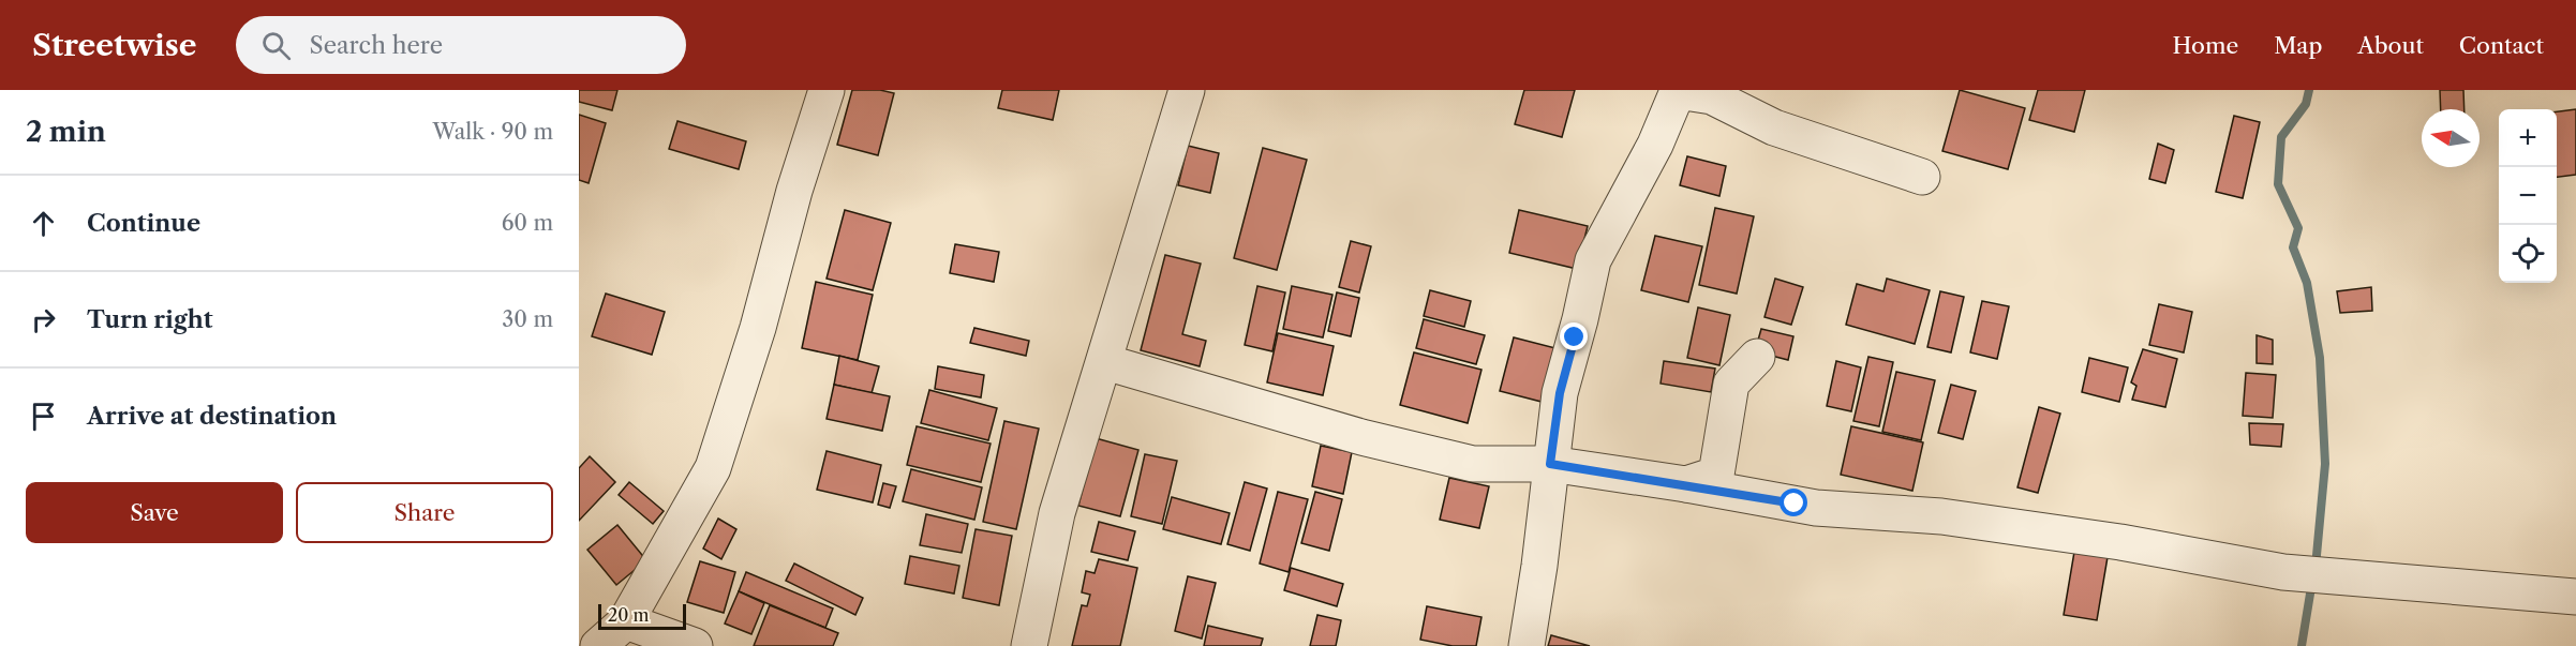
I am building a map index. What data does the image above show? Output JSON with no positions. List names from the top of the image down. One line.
{"scale_bar":"20 m","north":"left","page":{"header":"Streetwise","search":"Search here","nav":["Home","Map","About","Contact"],"heading":["2 min","Walk · 90 m"],"map_buttons":["+","−"],"list":[["Continue","60 m"],["Turn right","30 m"],"Arrive at destination"],"buttons":["Save","Share"],"scale":"20 m"}}
